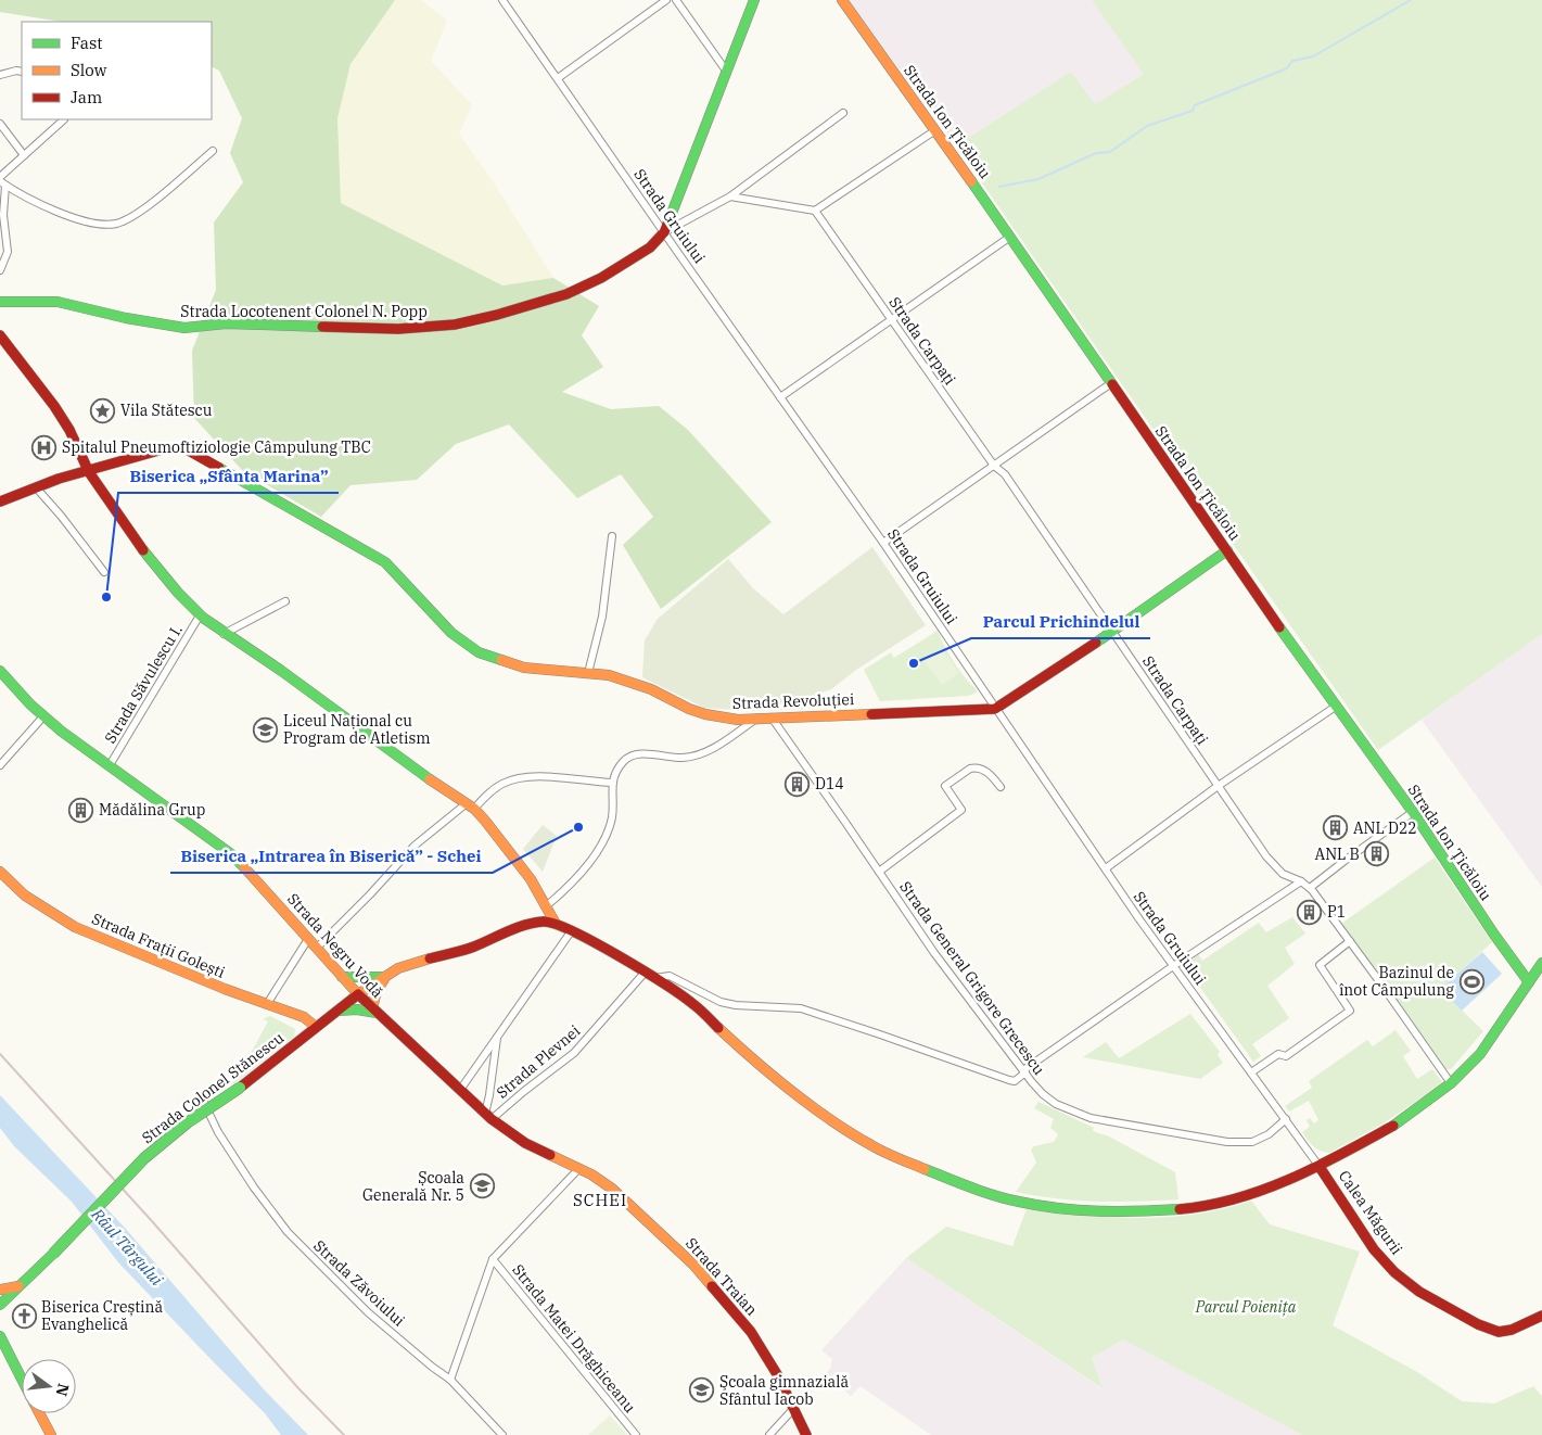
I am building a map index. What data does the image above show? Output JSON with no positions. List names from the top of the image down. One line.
{"streets":{"main road":["Strada Ion Țicăloiu","Strada Locotenent Colonel N. Popp","Strada Revoluției","Strada Frații Golești","Strada Negru Vodă","Strada Colonel Stănescu","Calea Măgurii","Strada Traian"],"street":["Strada Gruiului","Strada Carpați","Strada Săvulescu I.","Strada General Grigore Grecescu","Strada Plevnei","Strada Zăvoiului","Strada Matei Drăghiceanu"]},"crossings":[["Strada Gruiului","Strada Locotenent Colonel N. Popp"],["Strada Gruiului","Strada Revoluției"],["Strada Gruiului","Strada General Grigore Grecescu"],["Strada Gruiului","Calea Măgurii"],["Strada Săvulescu I.","Strada Negru Vodă"],["Strada Revoluției","Strada General Grigore Grecescu"],["Strada Frații Golești","Strada Colonel Stănescu"],["Strada Negru Vodă","Strada Plevnei"],["Strada Negru Vodă","Strada Colonel Stănescu"],["Strada Negru Vodă","Strada Traian"]],"districts":["SCHEI"],"water":["Râul Târgului"],"parks":["Parcul Poieniţa"],"places":{"place":["Vila Stătescu"],"hospital":["Spitalul Pneumoftiziologie Câmpulung TBC"],"other":["Biserica „Sfânta Marina”","Parcul Prichindelul","Biserica „Intrarea în Biserică” - Schei"],"school or university":["Liceul Național cu Program de Atletism","Școala Generală Nr. 5","Şcoala gimnazială Sfântul Iacob"],"building":["D14","Mădălina Grup","ANL D22","ANL B","P1"],"sports":["Bazinul de înot Câmpulung"],"church":["Biserica Creștină Evanghelică"]},"legend":["Fast","Slow","Jam"],"north":"right"}
